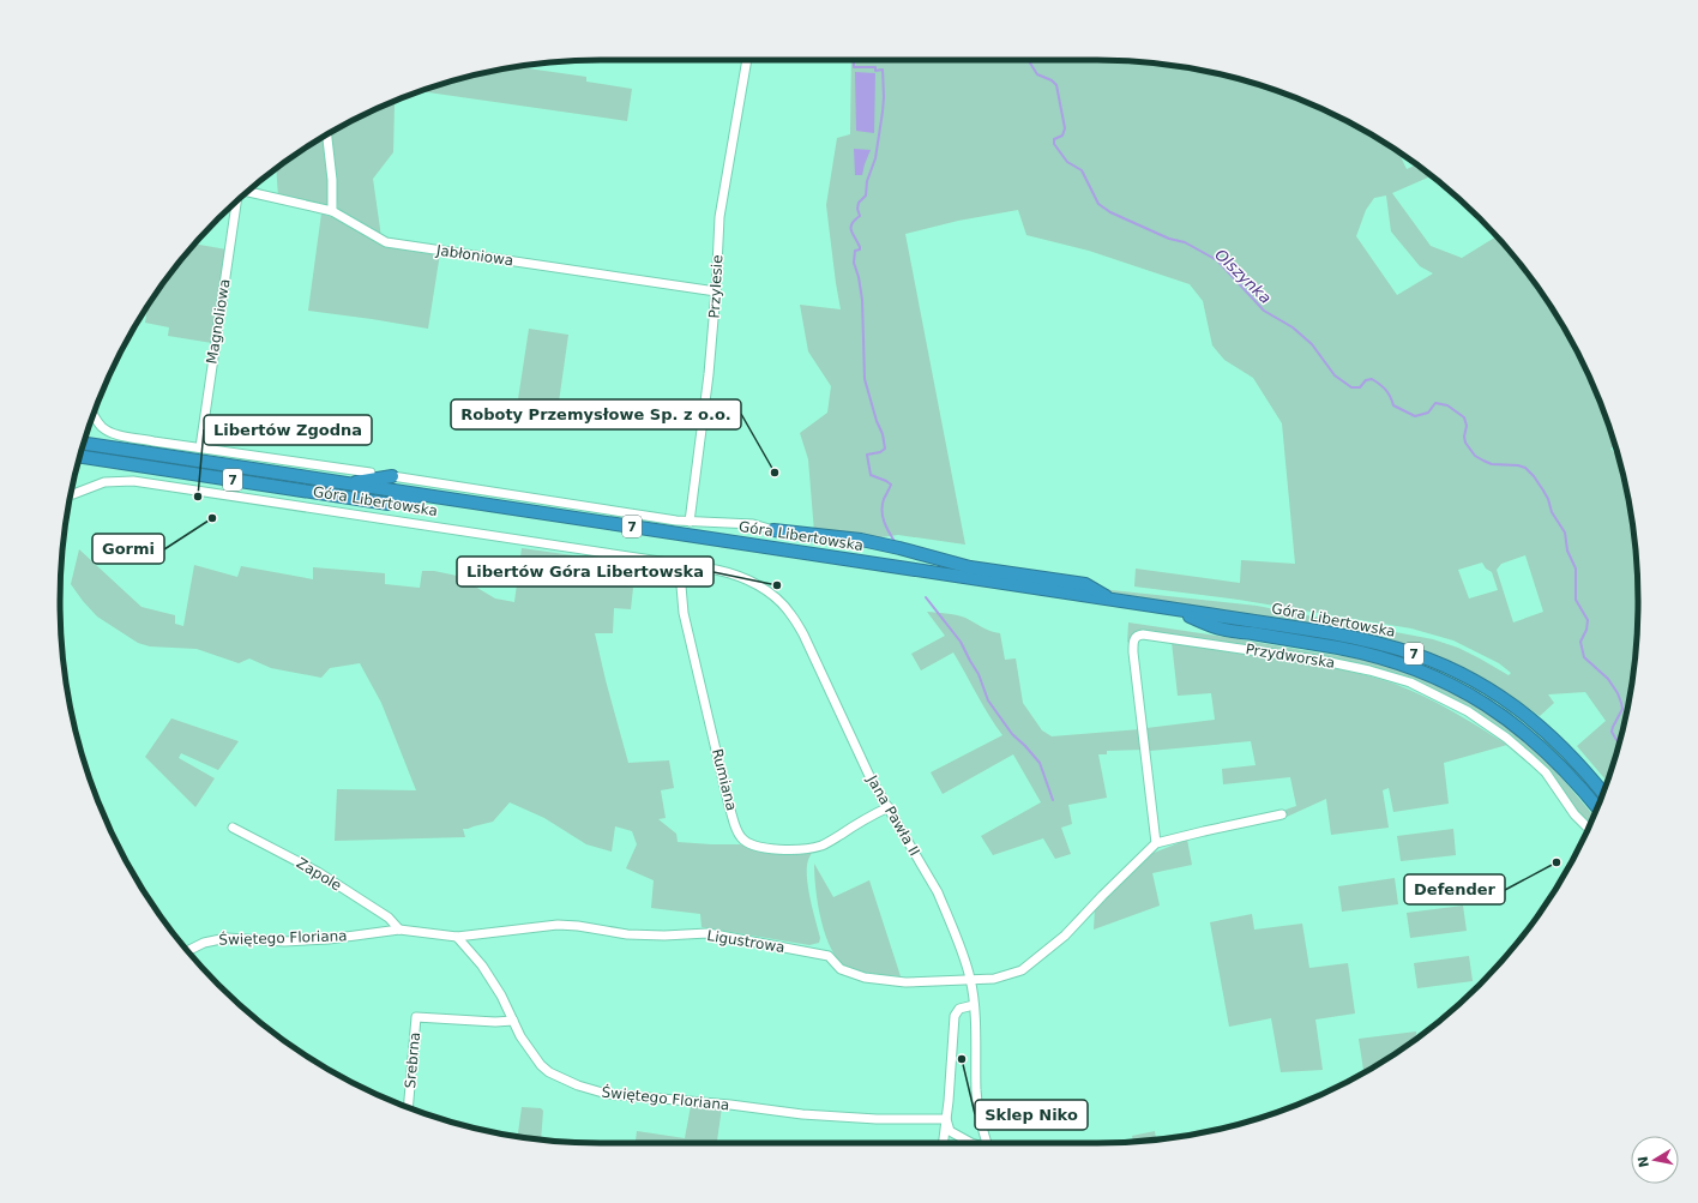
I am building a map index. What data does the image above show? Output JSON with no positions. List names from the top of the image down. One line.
{"streets":{"highway":["7","Góra Libertowska"],"street":["Jabłoniowa","Przylesie","Magnoliowa","Przydworska","Rumiana","Jana Pawła II","Zapole","Świętego Floriana","Ligustrowa","Srebrna"]},"crossings":[["Jabłoniowa","Przylesie"],["Przylesie","Góra Libertowska"],["Magnoliowa","Góra Libertowska"],["7","Góra Libertowska"],["Góra Libertowska","Rumiana"],["Góra Libertowska","Jana Pawła II"],["Rumiana","Jana Pawła II"],["Jana Pawła II","Ligustrowa"],["Zapole","Świętego Floriana"],["Świętego Floriana","Ligustrowa"],["Świętego Floriana","Srebrna"]],"water":["Olszynka"],"places":["Roboty Przemysłowe Sp. z o.o.","Libertów Zgodna","Gormi","Libertów Góra Libertowska","Defender","Sklep Niko"],"north":"left"}
